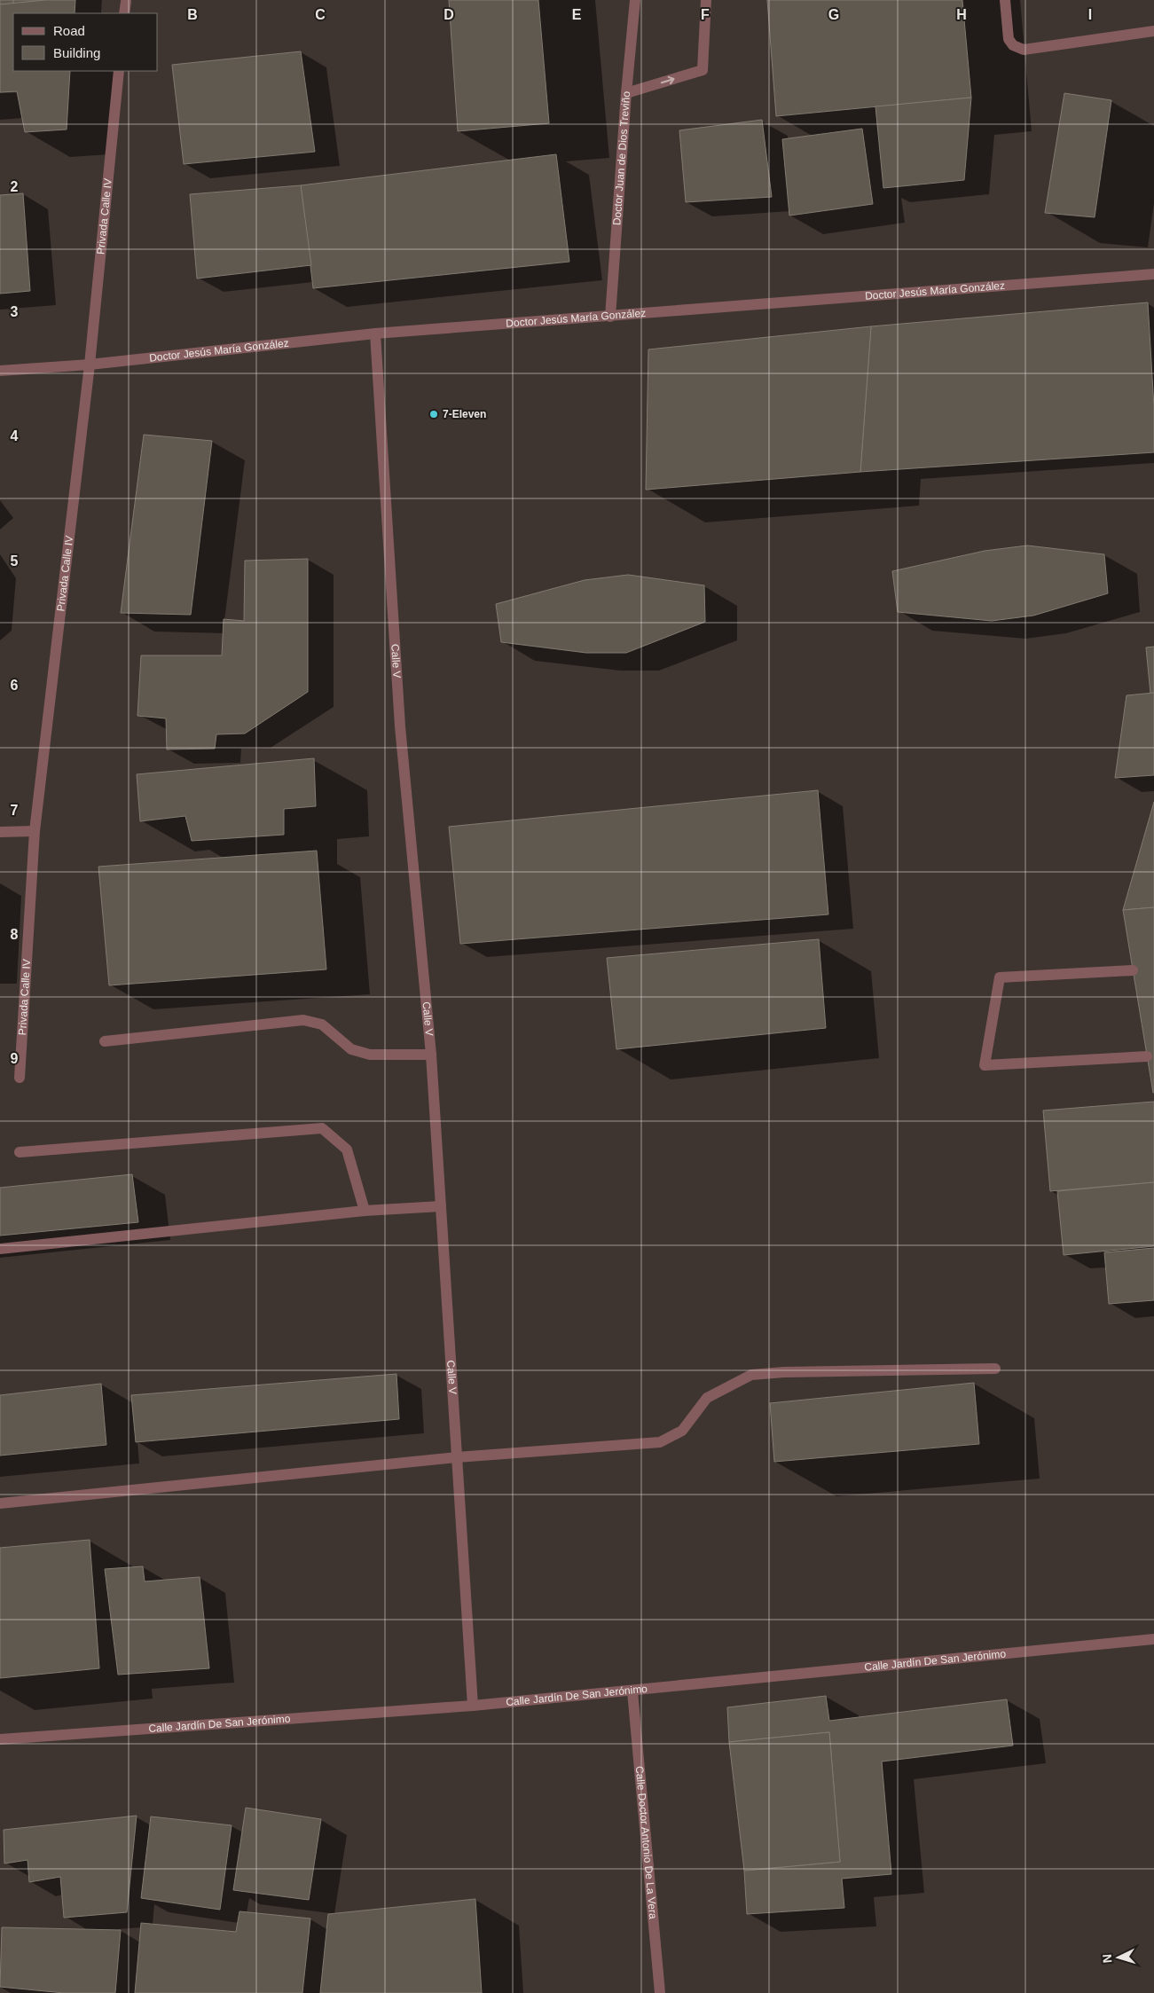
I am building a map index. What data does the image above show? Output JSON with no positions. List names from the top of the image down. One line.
{"streets":{"street":["Doctor Juan de Dios Treviño","Privada Calle IV","Doctor Jesús María González","Calle V","Calle Jardín De San Jerónimo","Calle Doctor Antonio De La Vera"]},"crossings":[["Doctor Juan de Dios Treviño","Doctor Jesús María González"],["Privada Calle IV","Doctor Jesús María González"],["Doctor Jesús María González","Calle V"],["Calle V","Calle Jardín De San Jerónimo"],["Calle Jardín De San Jerónimo","Calle Doctor Antonio De La Vera"]],"places":["7-Eleven"],"legend":["Road","Building"],"north":"left","grid":{"columns":["B","C","D","E","F","G","H","I"],"rows":["2","3","4","5","6","7","8","9"]}}
